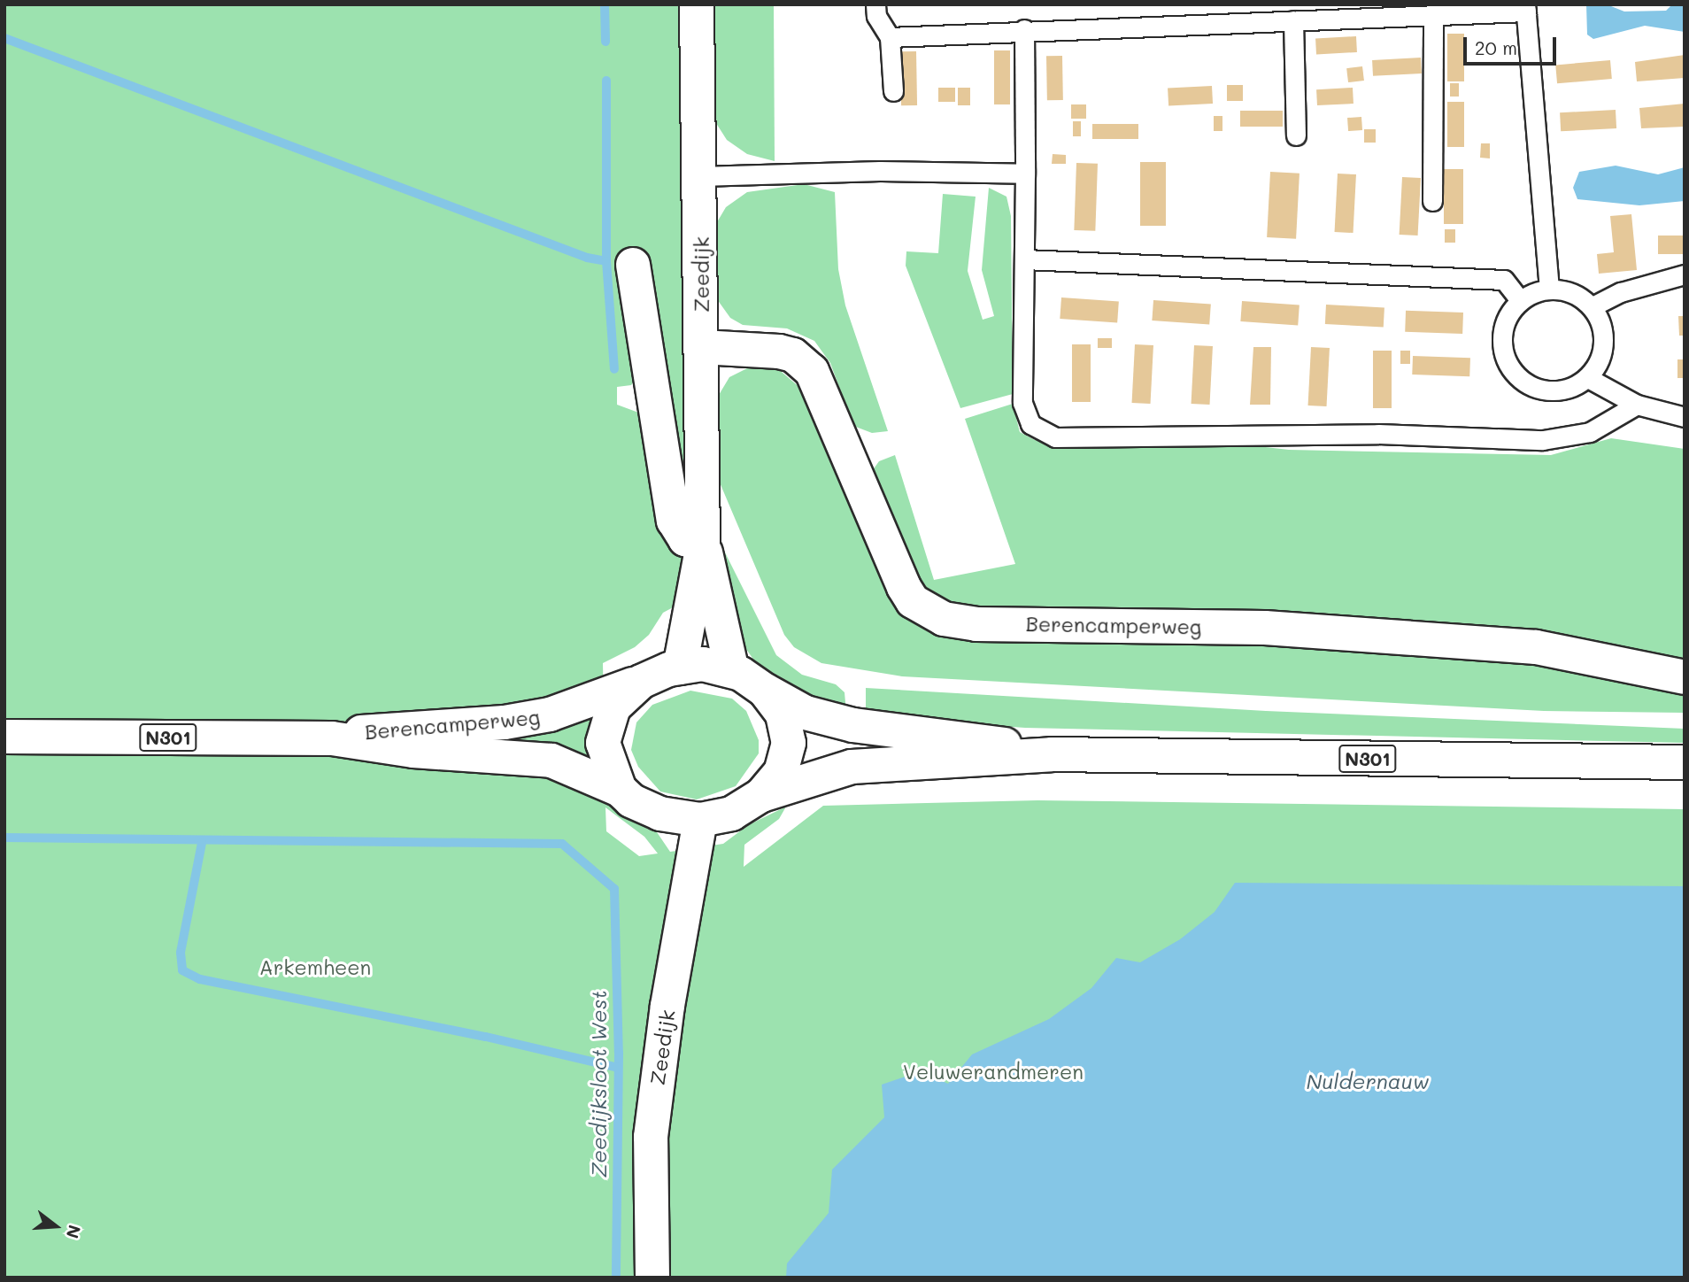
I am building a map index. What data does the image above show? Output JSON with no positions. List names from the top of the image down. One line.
{"streets":{"main road":["Zeedijk","Berencamperweg","N301"]},"crossings":[["Zeedijk","Berencamperweg"],["Zeedijk","N301"],["Berencamperweg","N301"]],"water":["Nuldernauw","Zeedijksloot West"],"parks":["Arkemheen","Veluwerandmeren"],"scale_bar":"20 m","north":"right"}
